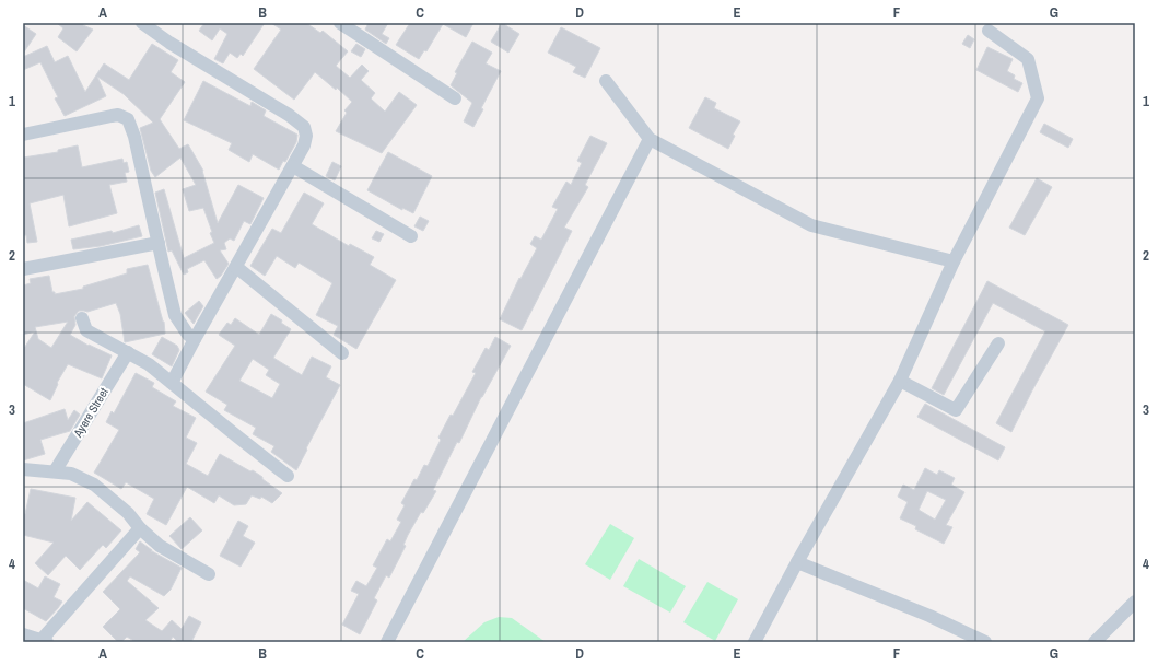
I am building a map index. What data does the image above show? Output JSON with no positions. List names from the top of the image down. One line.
{"streets":{"street":["Ayere Street"]},"grid":{"columns":["A","B","C","D","E","F","G"],"rows":["1","2","3","4"]}}
